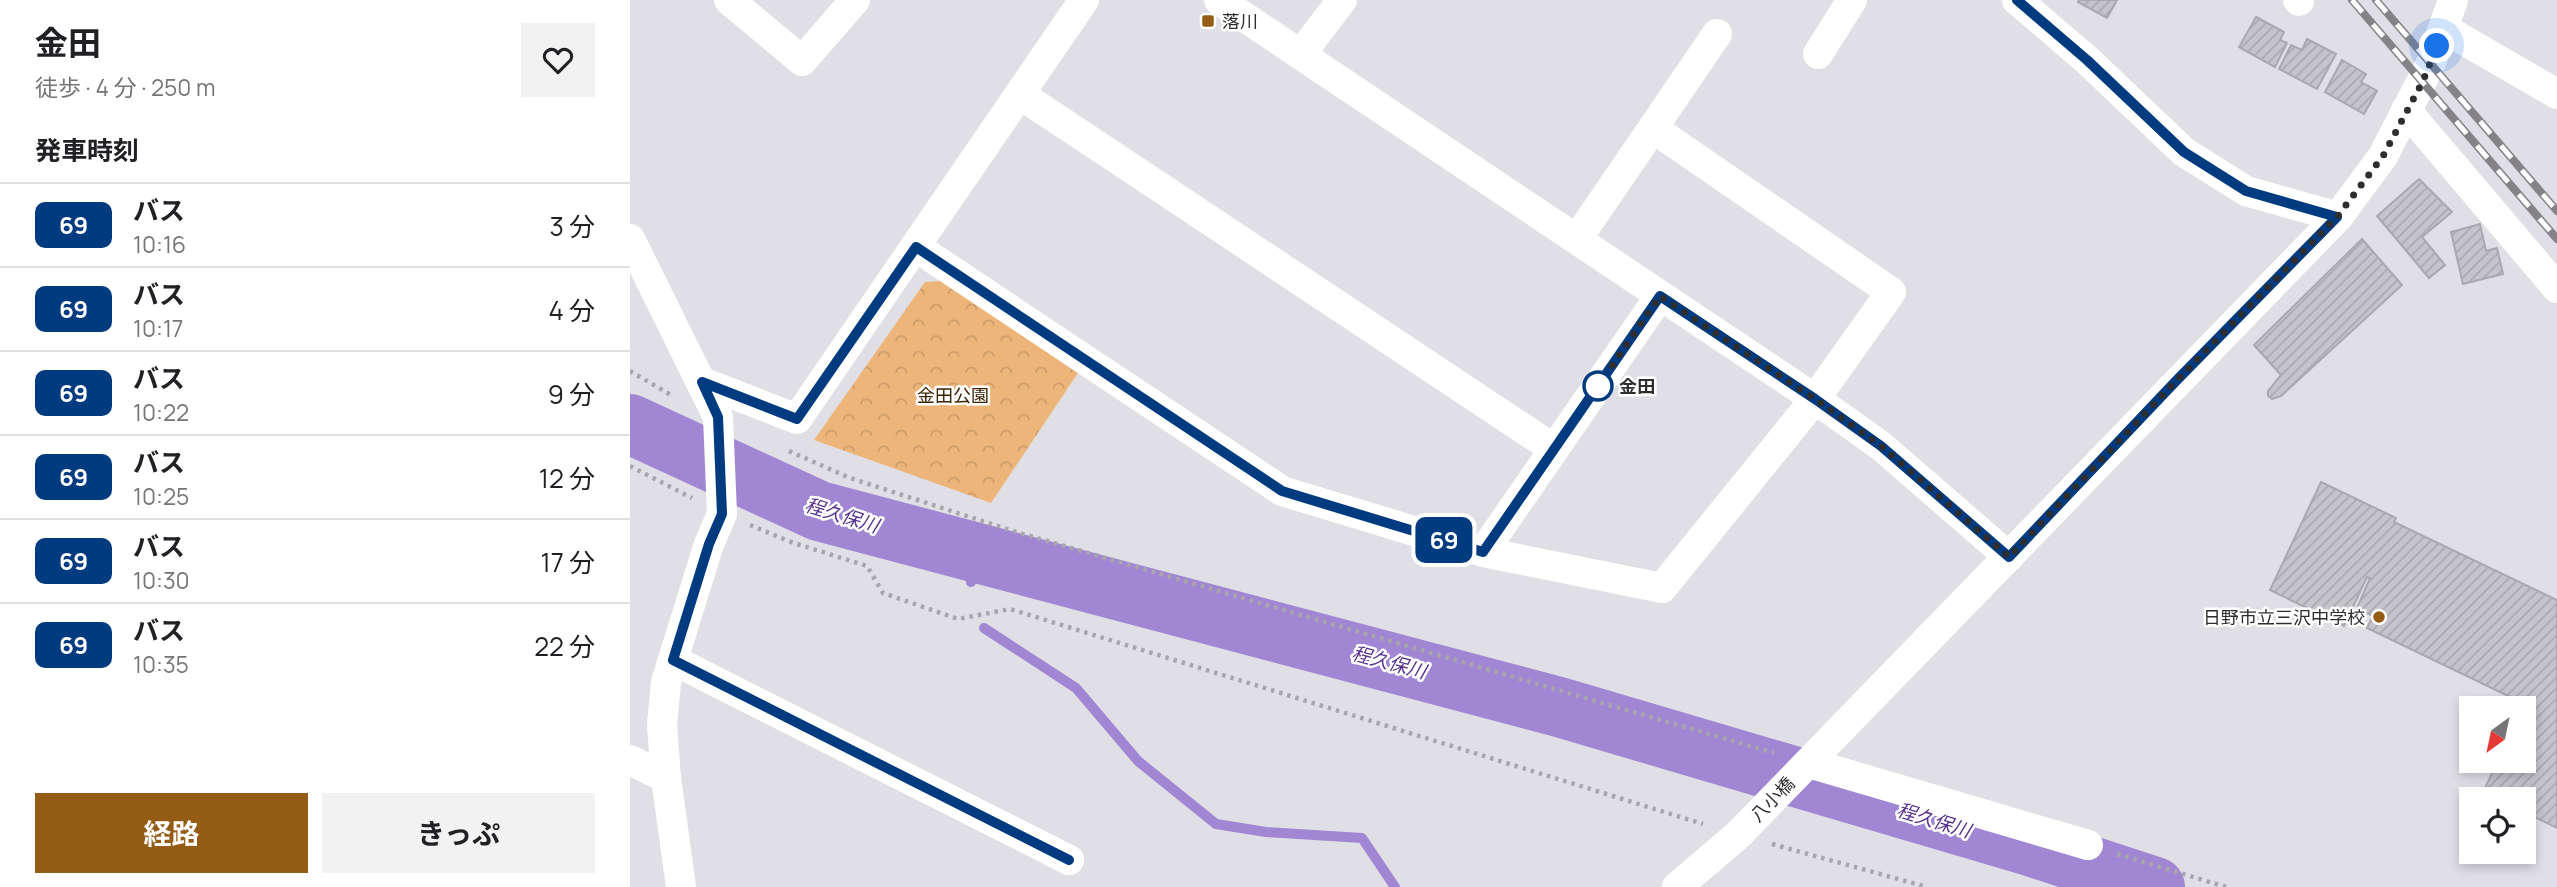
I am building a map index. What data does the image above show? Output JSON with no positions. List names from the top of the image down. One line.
{"streets":{"street":["八小橋"]},"water":["程久保川"],"parks":["金田公園"],"places":{"transit":["落川"],"other":["金田","日野市立三沢中学校"]},"lines":["bus line 69"],"north":"bottom left","page":{"heading":[["金田","徒歩 · 4 分 · 250 m"],"発車時刻"],"on_map":"69","list":[{"mark":"69","name":"バス","note":"10:16","value":"3 分"},{"mark":"69","name":"バス","note":"10:17","value":"4 分"},{"mark":"69","name":"バス","note":"10:22","value":"9 分"},{"mark":"69","name":"バス","note":"10:25","value":"12 分"},{"mark":"69","name":"バス","note":"10:30","value":"17 分"},{"mark":"69","name":"バス","note":"10:35","value":"22 分"}],"buttons":["経路","きっぷ"]}}
